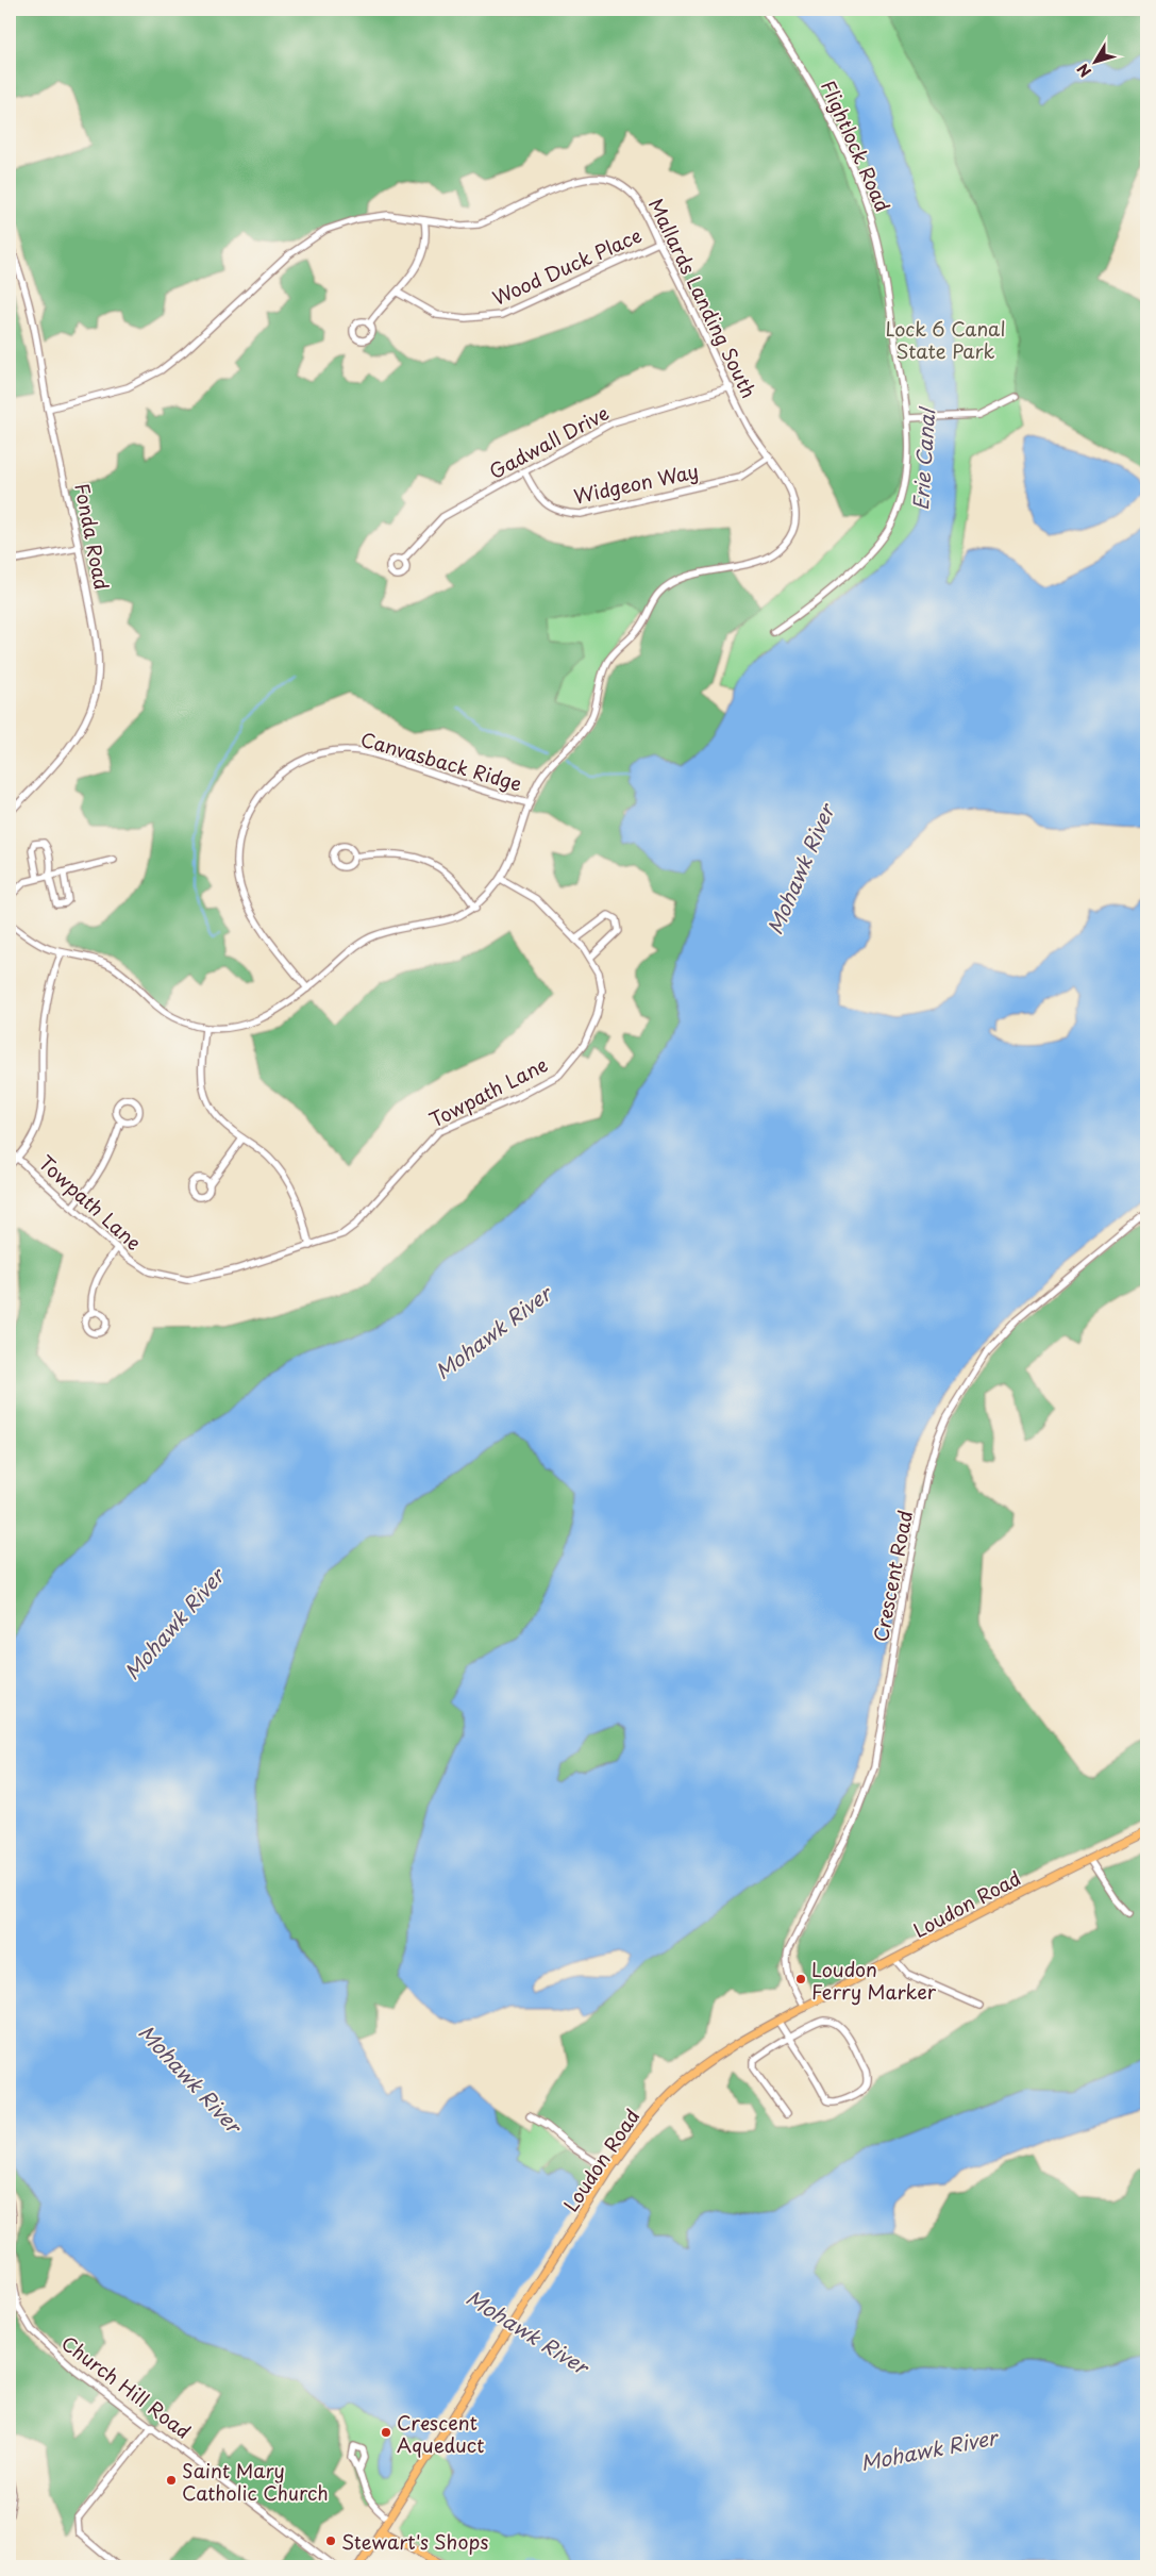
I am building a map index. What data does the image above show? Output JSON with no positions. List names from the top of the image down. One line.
{"streets":{"main road":["Loudon Road"],"street":["Flightlock Road","Wood Duck Place","Mallards Landing South","Gadwall Drive","Widgeon Way","Fonda Road","Canvasback Ridge","Towpath Lane","Crescent Road","Church Hill Road"]},"crossings":[["Wood Duck Place","Mallards Landing South"],["Mallards Landing South","Gadwall Drive"],["Mallards Landing South","Widgeon Way"],["Mallards Landing South","Fonda Road"],["Mallards Landing South","Canvasback Ridge"],["Mallards Landing South","Towpath Lane"],["Gadwall Drive","Widgeon Way"],["Crescent Road","Loudon Road"]],"water":["Erie Canal","Mohawk River"],"parks":["Lock 6 Canal State Park"],"places":["Loudon Ferry Marker","Crescent Aqueduct","Saint Mary Catholic Church","Stewart's Shops"],"north":"bottom left"}
